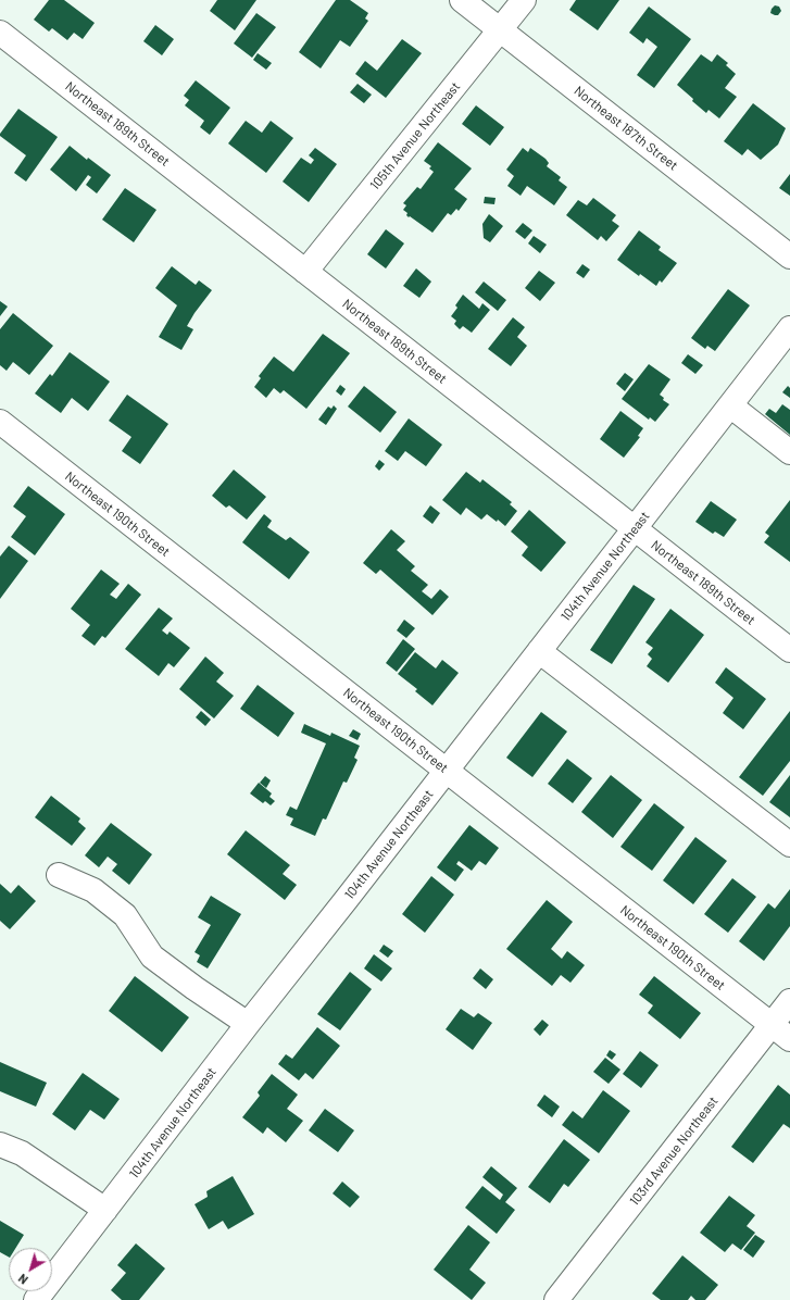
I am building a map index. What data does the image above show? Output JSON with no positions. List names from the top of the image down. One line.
{"streets":{"street":["Northeast 189th Street","Northeast 187th Street","105th Avenue Northeast","Northeast 190th Street","104th Avenue Northeast","103rd Avenue Northeast"]},"crossings":[["Northeast 189th Street","105th Avenue Northeast"],["Northeast 189th Street","104th Avenue Northeast"],["Northeast 187th Street","105th Avenue Northeast"],["Northeast 190th Street","104th Avenue Northeast"],["Northeast 190th Street","103rd Avenue Northeast"]],"north":"bottom left"}
